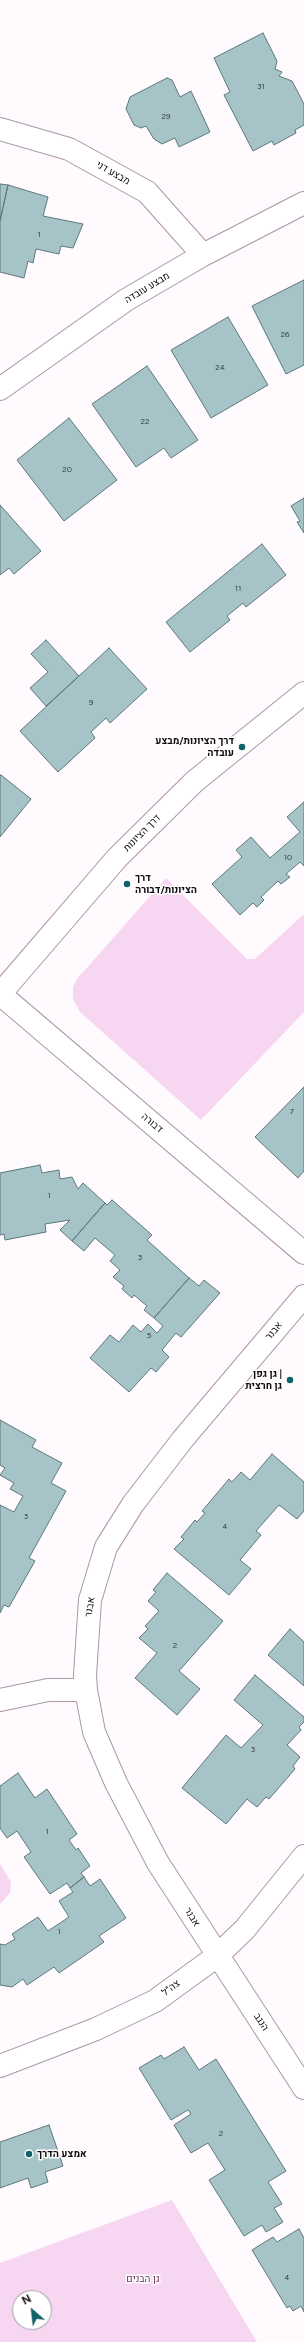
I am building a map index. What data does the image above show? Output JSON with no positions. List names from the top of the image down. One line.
{"streets":{"street":["מבצע דני","מבצע עובדה","דרך הציונות","דבורה","אבנר","צה\"ל","הנגב"]},"crossings":[["מבצע דני","מבצע עובדה"],["דרך הציונות","דבורה"],["אבנר","צה\"ל"],["אבנר","הנגב"],["צה\"ל","הנגב"]],"parks":["גן הבנים"],"places":["דרך הציונות/מבצע עובדה","דרך הציונות/דבורה","גן גפן | גן חרצית","אמצע הדרך"],"house_numbers":["31","29","1","26","24","22","20","11","9","10","7","1","3","5","3","4","2","3","1","1","2","4"],"north":"top left"}
